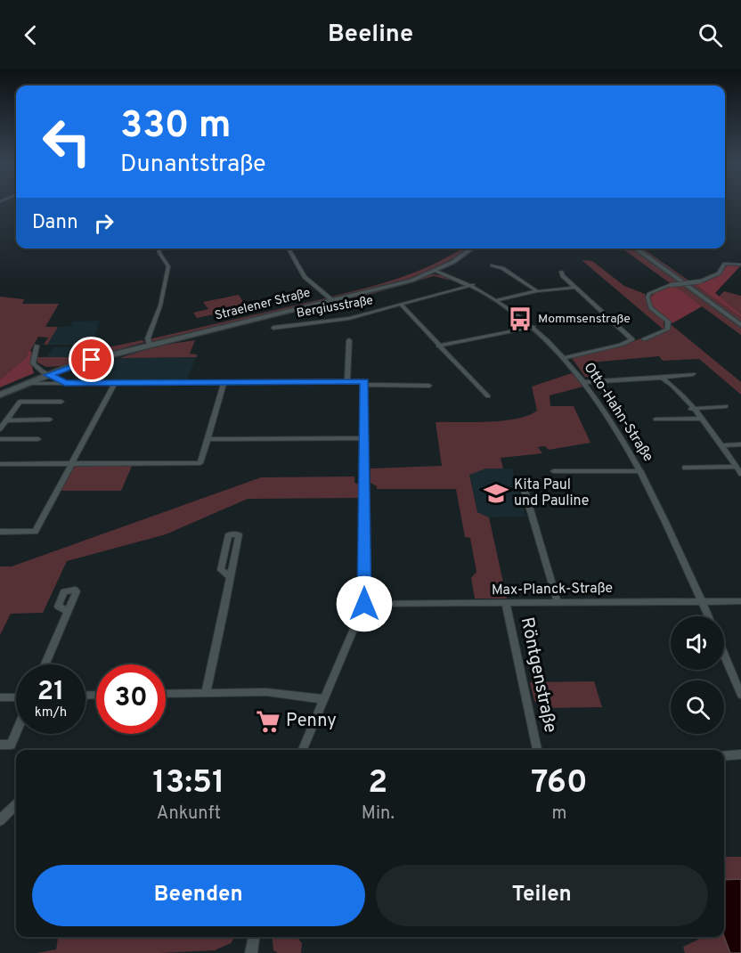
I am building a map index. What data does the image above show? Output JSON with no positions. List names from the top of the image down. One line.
{"streets":{"street":["Straelener Straße","Bergiusstraße","Otto-Hahn-Straße","Max-Planck-Straße","Röntgenstraße"]},"crossings":[["Straelener Straße","Otto-Hahn-Straße"],["Bergiusstraße","Otto-Hahn-Straße"],["Otto-Hahn-Straße","Max-Planck-Straße"],["Max-Planck-Straße","Röntgenstraße"]],"places":{"bus stop":["Mommsenstraße"],"school or university":["Kita Paul und Pauline"],"supermarket":["Penny"]},"page":{"header":"Beeline","turn":["330 m","Dunantstraße"],"then":"Dann","speed":"21 km/h","limit":"30","eta":["13:51","Ankunft","2","Min.","760","m"],"buttons":["Beenden","Teilen"]}}
